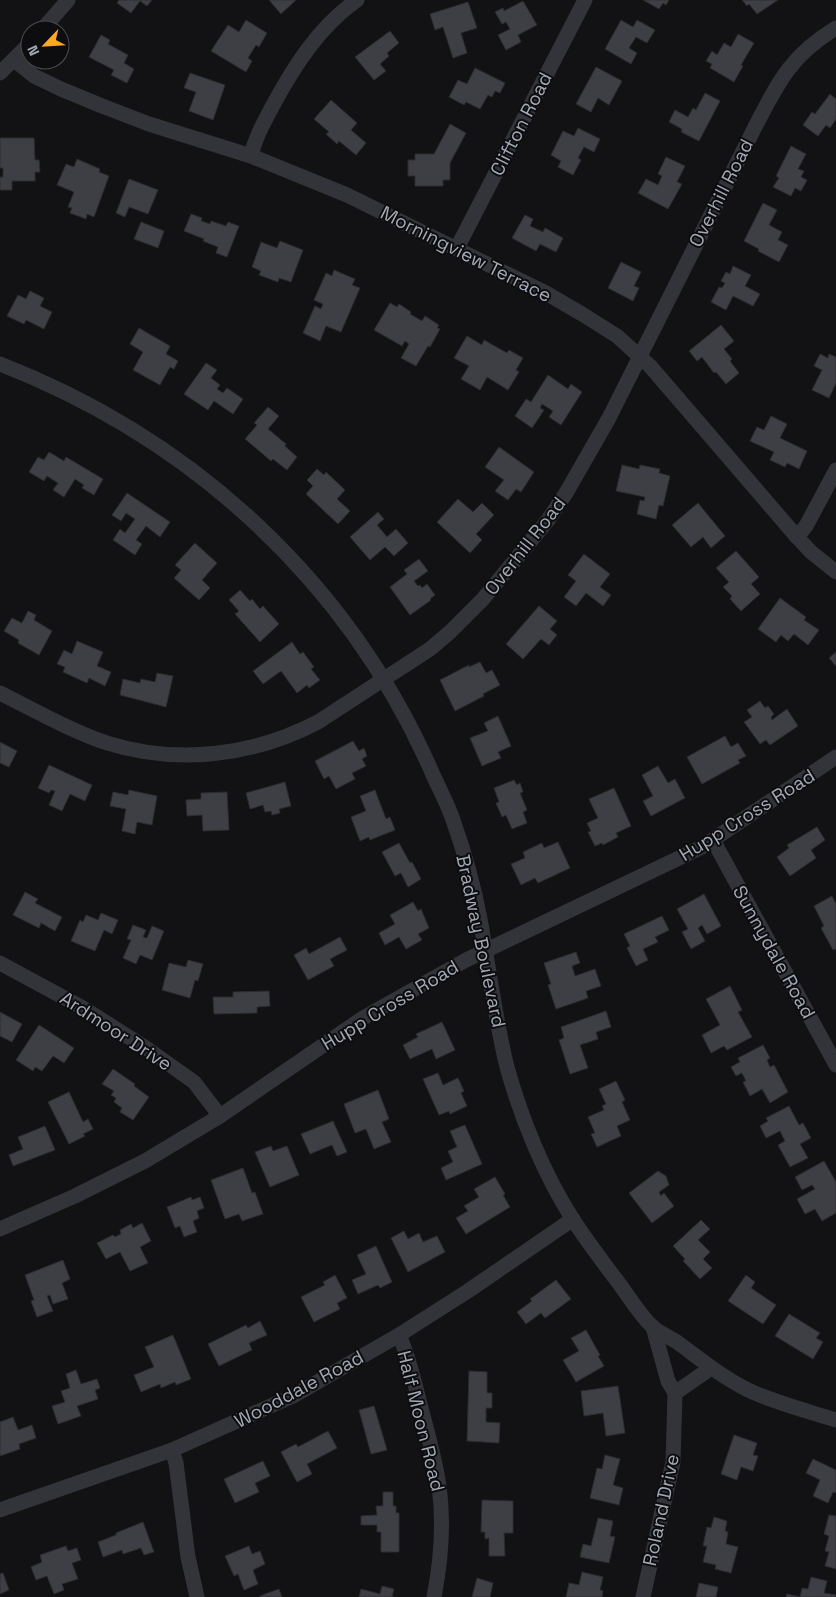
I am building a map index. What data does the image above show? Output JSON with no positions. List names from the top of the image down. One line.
{"streets":{"street":["Clifton Road","Overhill Road","Morningview Terrace","Hupp Cross Road","Bradway Boulevard","Sunnydale Road","Ardmoor Drive","Wooddale Road","Half Moon Road","Roland Drive"]},"crossings":[["Clifton Road","Morningview Terrace"],["Overhill Road","Morningview Terrace"],["Overhill Road","Bradway Boulevard"],["Hupp Cross Road","Bradway Boulevard"],["Hupp Cross Road","Sunnydale Road"],["Hupp Cross Road","Ardmoor Drive"],["Bradway Boulevard","Wooddale Road"],["Bradway Boulevard","Roland Drive"],["Wooddale Road","Half Moon Road"]],"north":"bottom left"}
